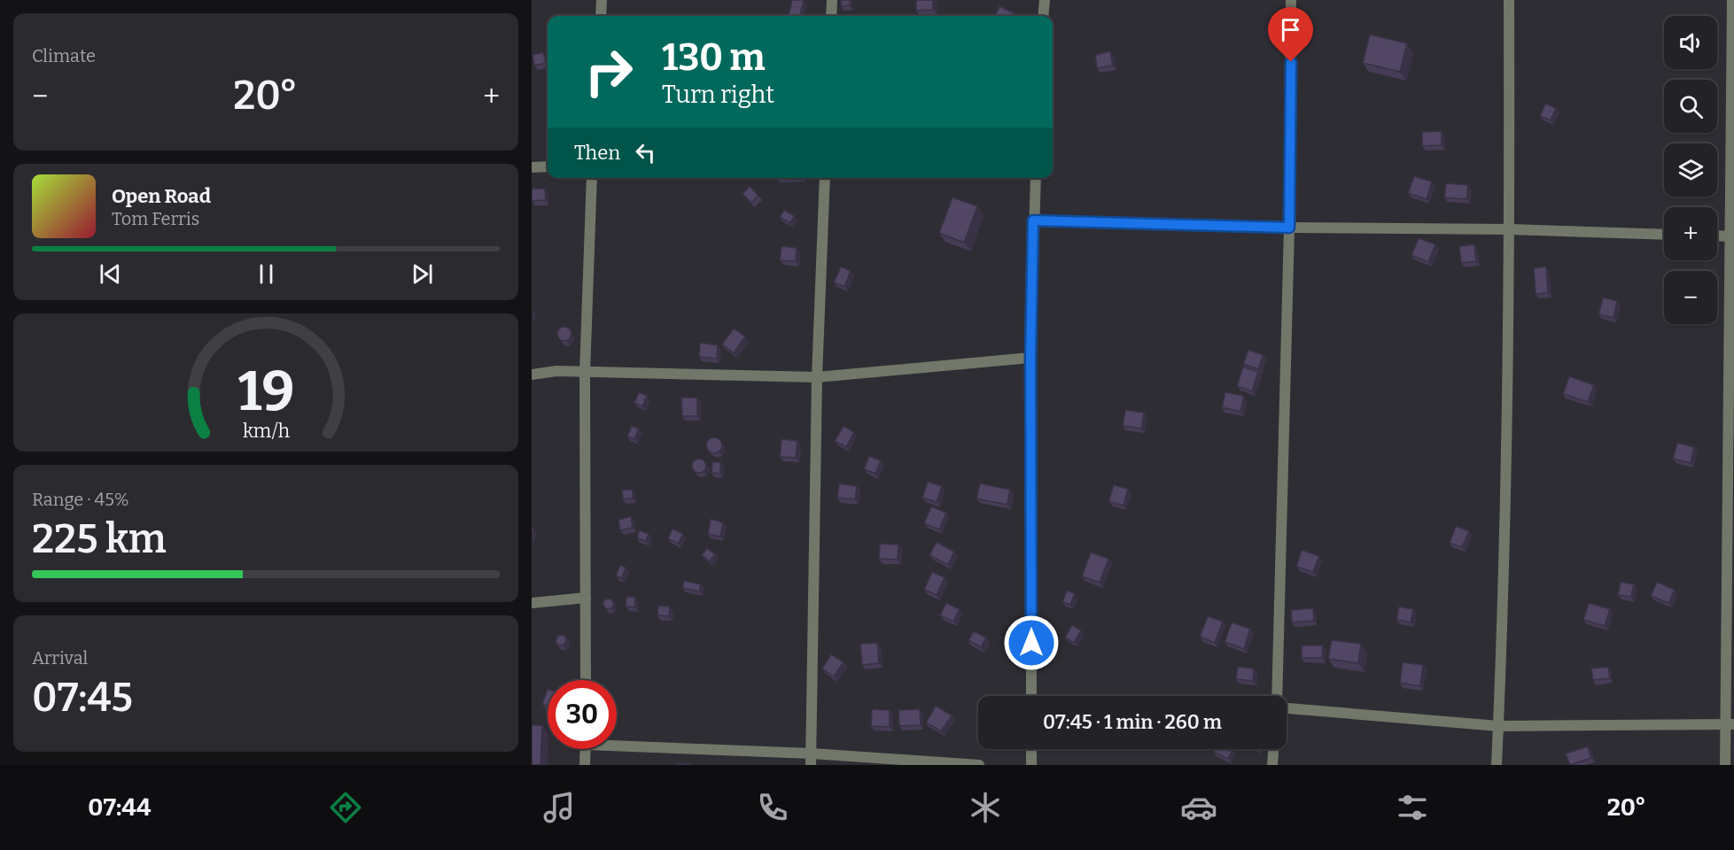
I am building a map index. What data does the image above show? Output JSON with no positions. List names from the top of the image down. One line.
{"page":{"tile":["Climate",["Range · 45%","225 km"],["Arrival","07:45"]],"map_buttons":["+","−"],"turn":["130 m","Turn right"],"heat":["−","20°","+"],"then":"Then","song":["Open Road","Tom Ferris"],"limit":"30","trip":"07:45 · 1 min · 260 m","tabs":["07:44","20°"],"gauge":["19","km/h"]}}
